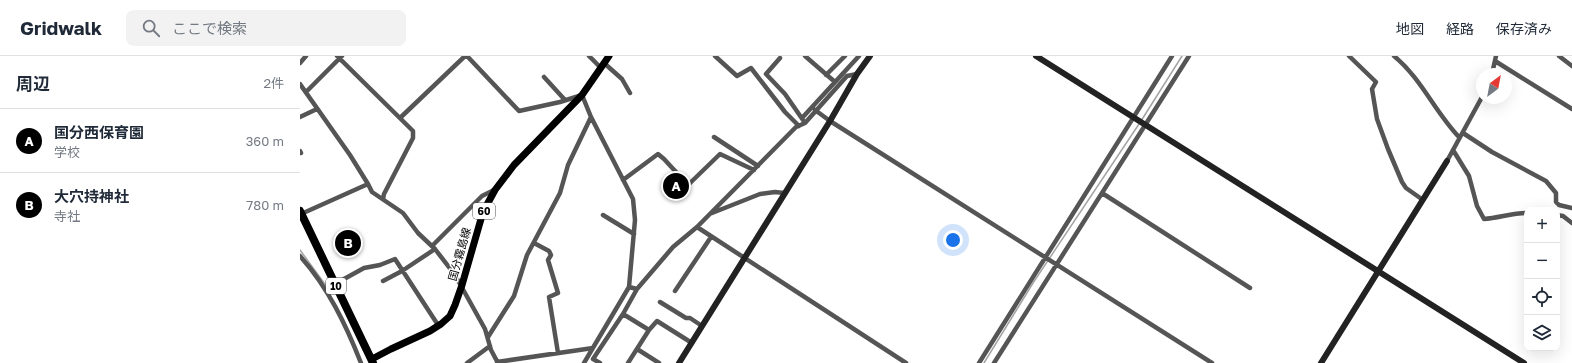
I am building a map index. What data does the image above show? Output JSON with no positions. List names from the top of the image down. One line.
{"streets":{"highway":["10"],"main road":["60","国分霧島線"]},"crossings":[["国分霧島線","10"]],"north":"top right","page":{"header":"Gridwalk","search":"ここで検索","nav":["地図","経路","保存済み"],"heading":["周辺","2件"],"list":[{"mark":"A","name":"国分西保育園","note":"学校","value":"360 m"},{"mark":"B","name":"大穴持神社","note":"寺社","value":"780 m"}],"pins":["A","B"],"map_buttons":["+","−"]}}
